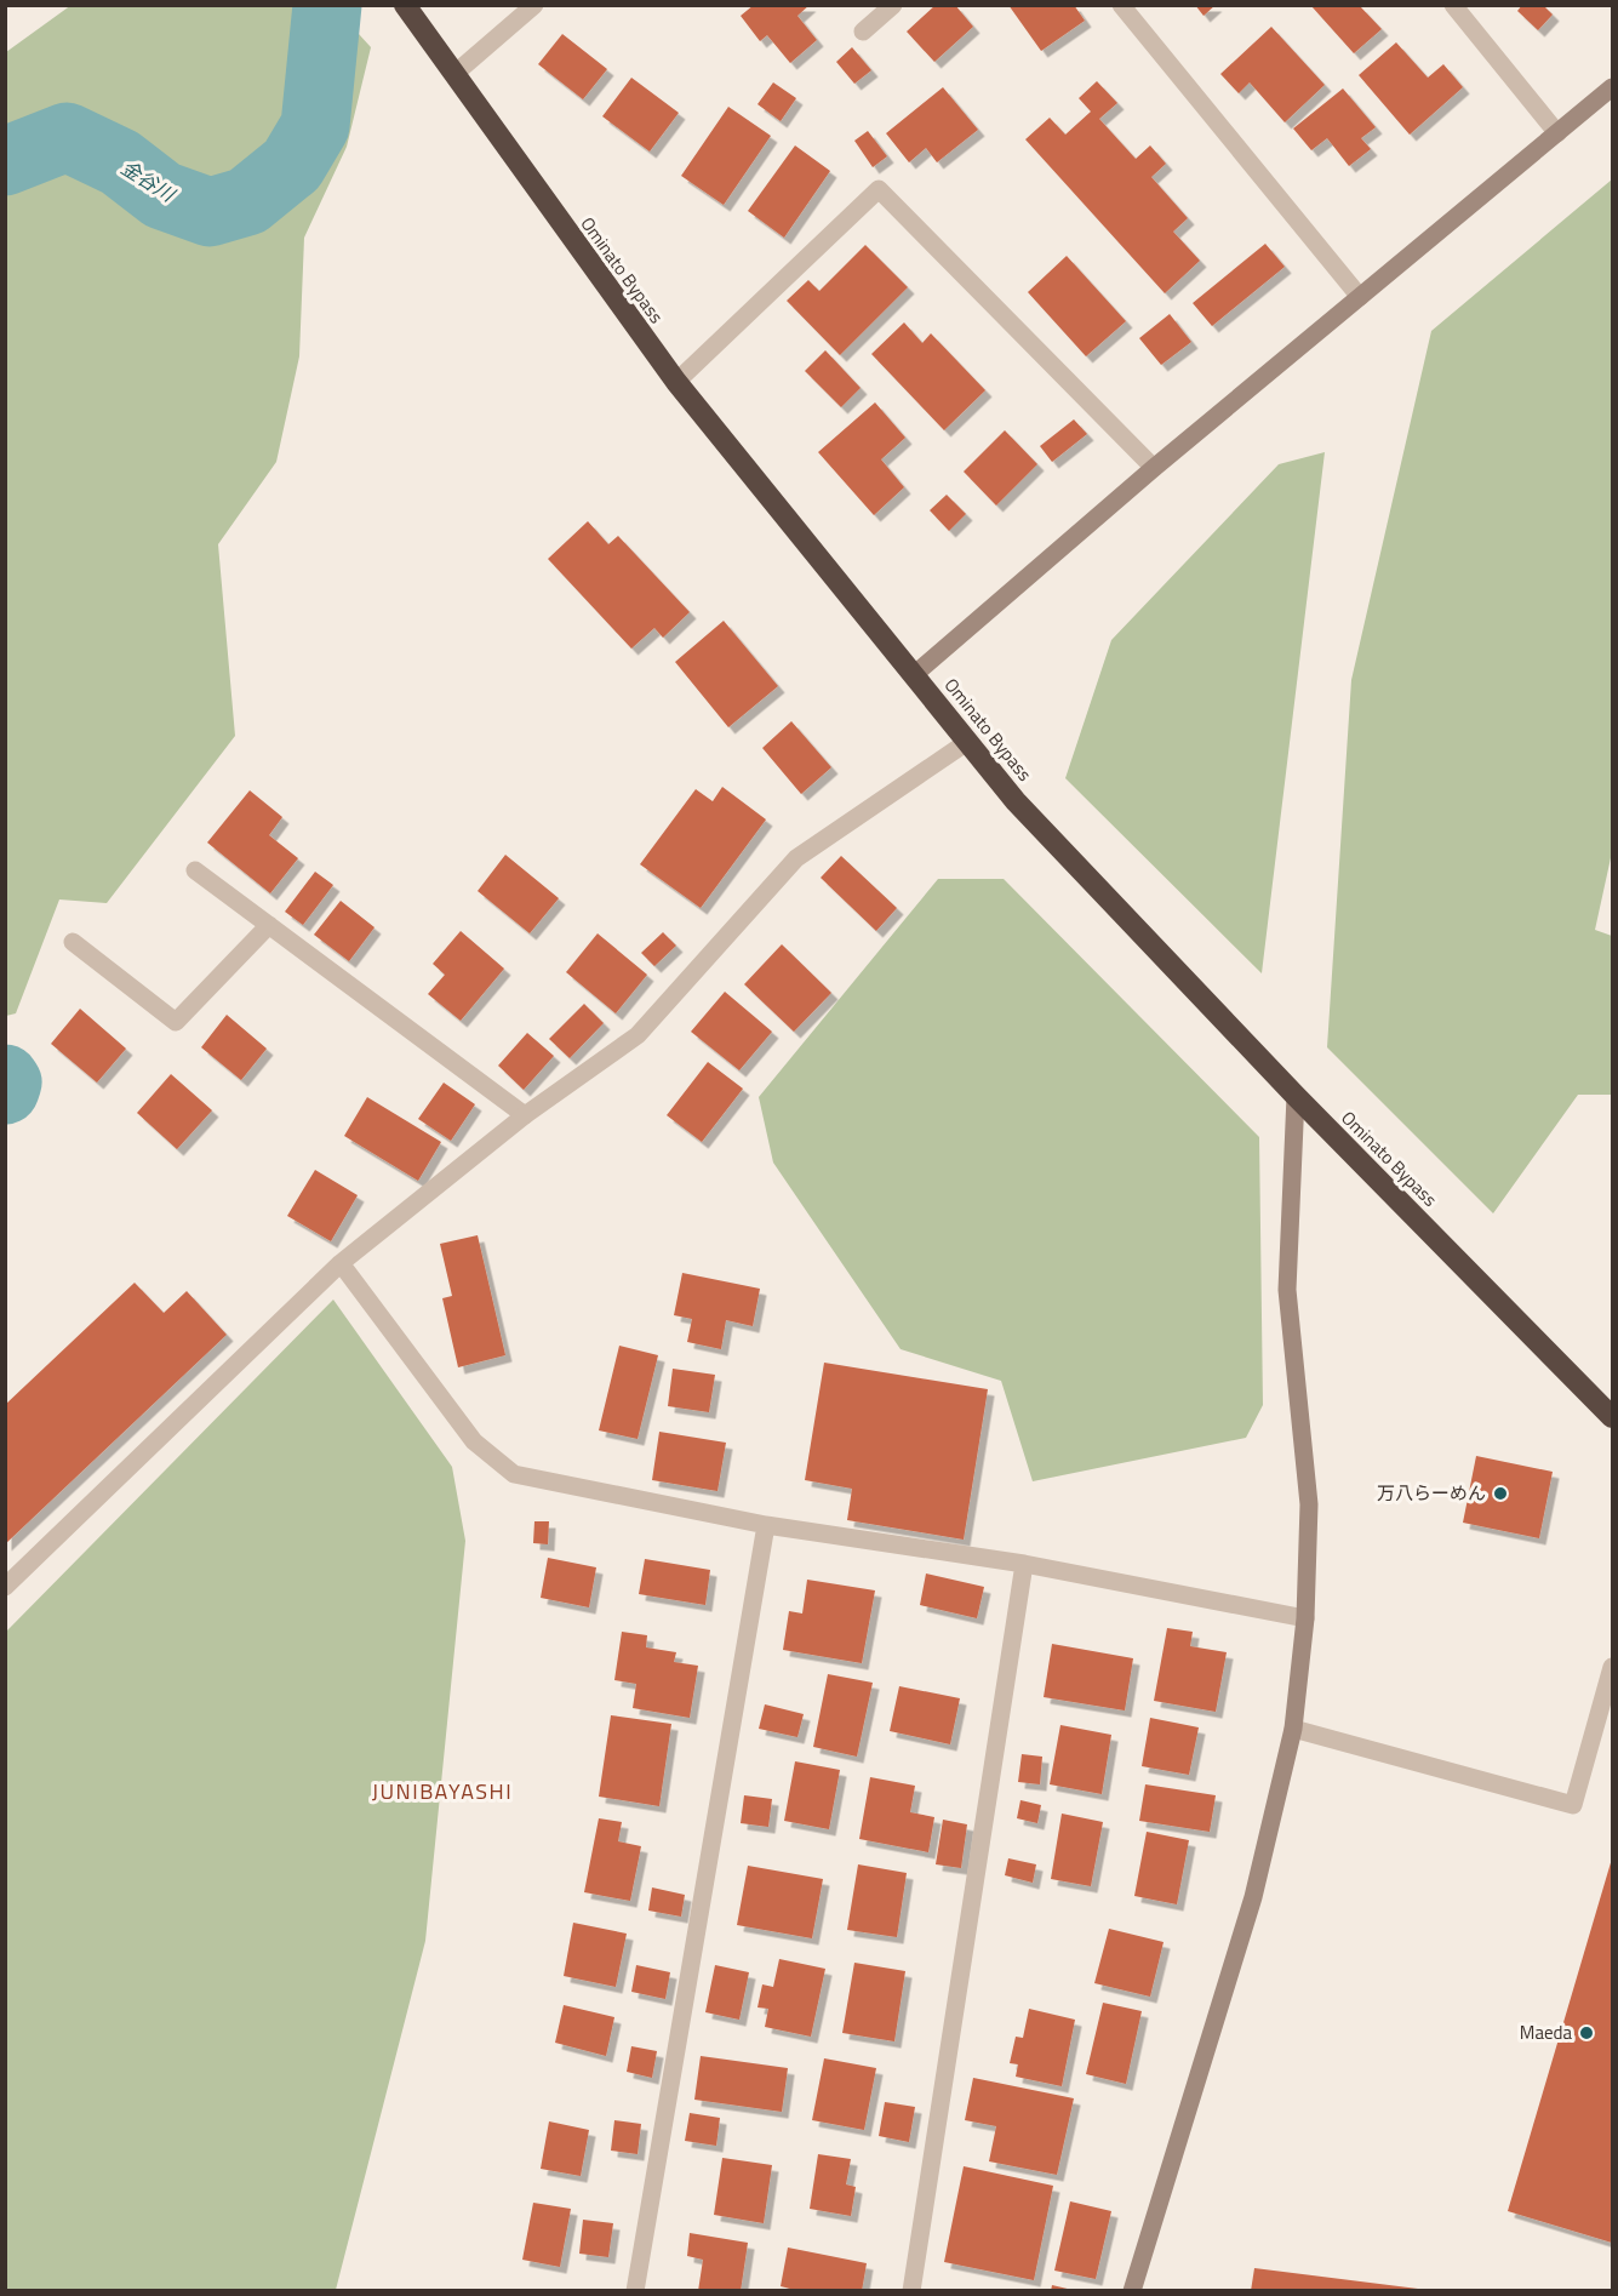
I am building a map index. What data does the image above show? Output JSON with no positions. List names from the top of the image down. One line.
{"streets":{"highway":["Ominato Bypass"]},"districts":["JUNIBAYASHI"],"water":["金谷川"],"places":["万八らーめん","Maeda"]}
